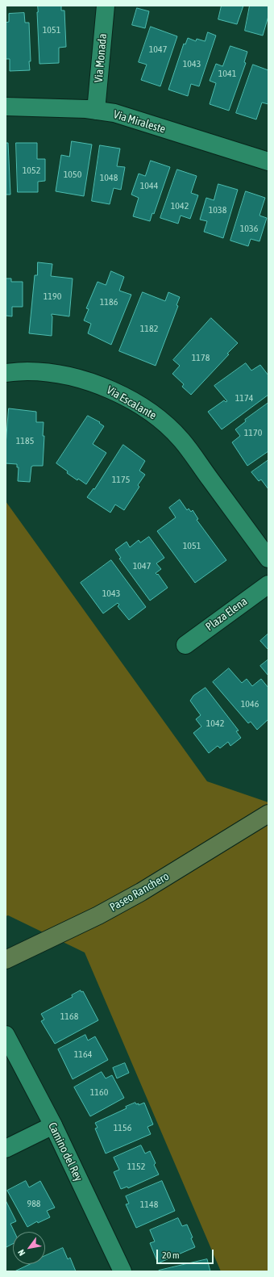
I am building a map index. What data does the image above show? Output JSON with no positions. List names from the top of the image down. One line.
{"streets":{"main road":["Paseo Ranchero"],"street":["Via Monada","Via Miraleste","Via Escalante","Plaza Elena","Camino del Rey"]},"crossings":[["Via Monada","Via Miraleste"]],"house_numbers":["1051","1047","1043","1041","1052","1050","1048","1044","1042","1038","1036","1190","1186","1182","1178","1174","1170","1185","1175","1051","1047","1043","1046","1042","1168","1164","1160","1156","1152","988","1148"],"scale_bar":"20 m","north":"bottom left"}
